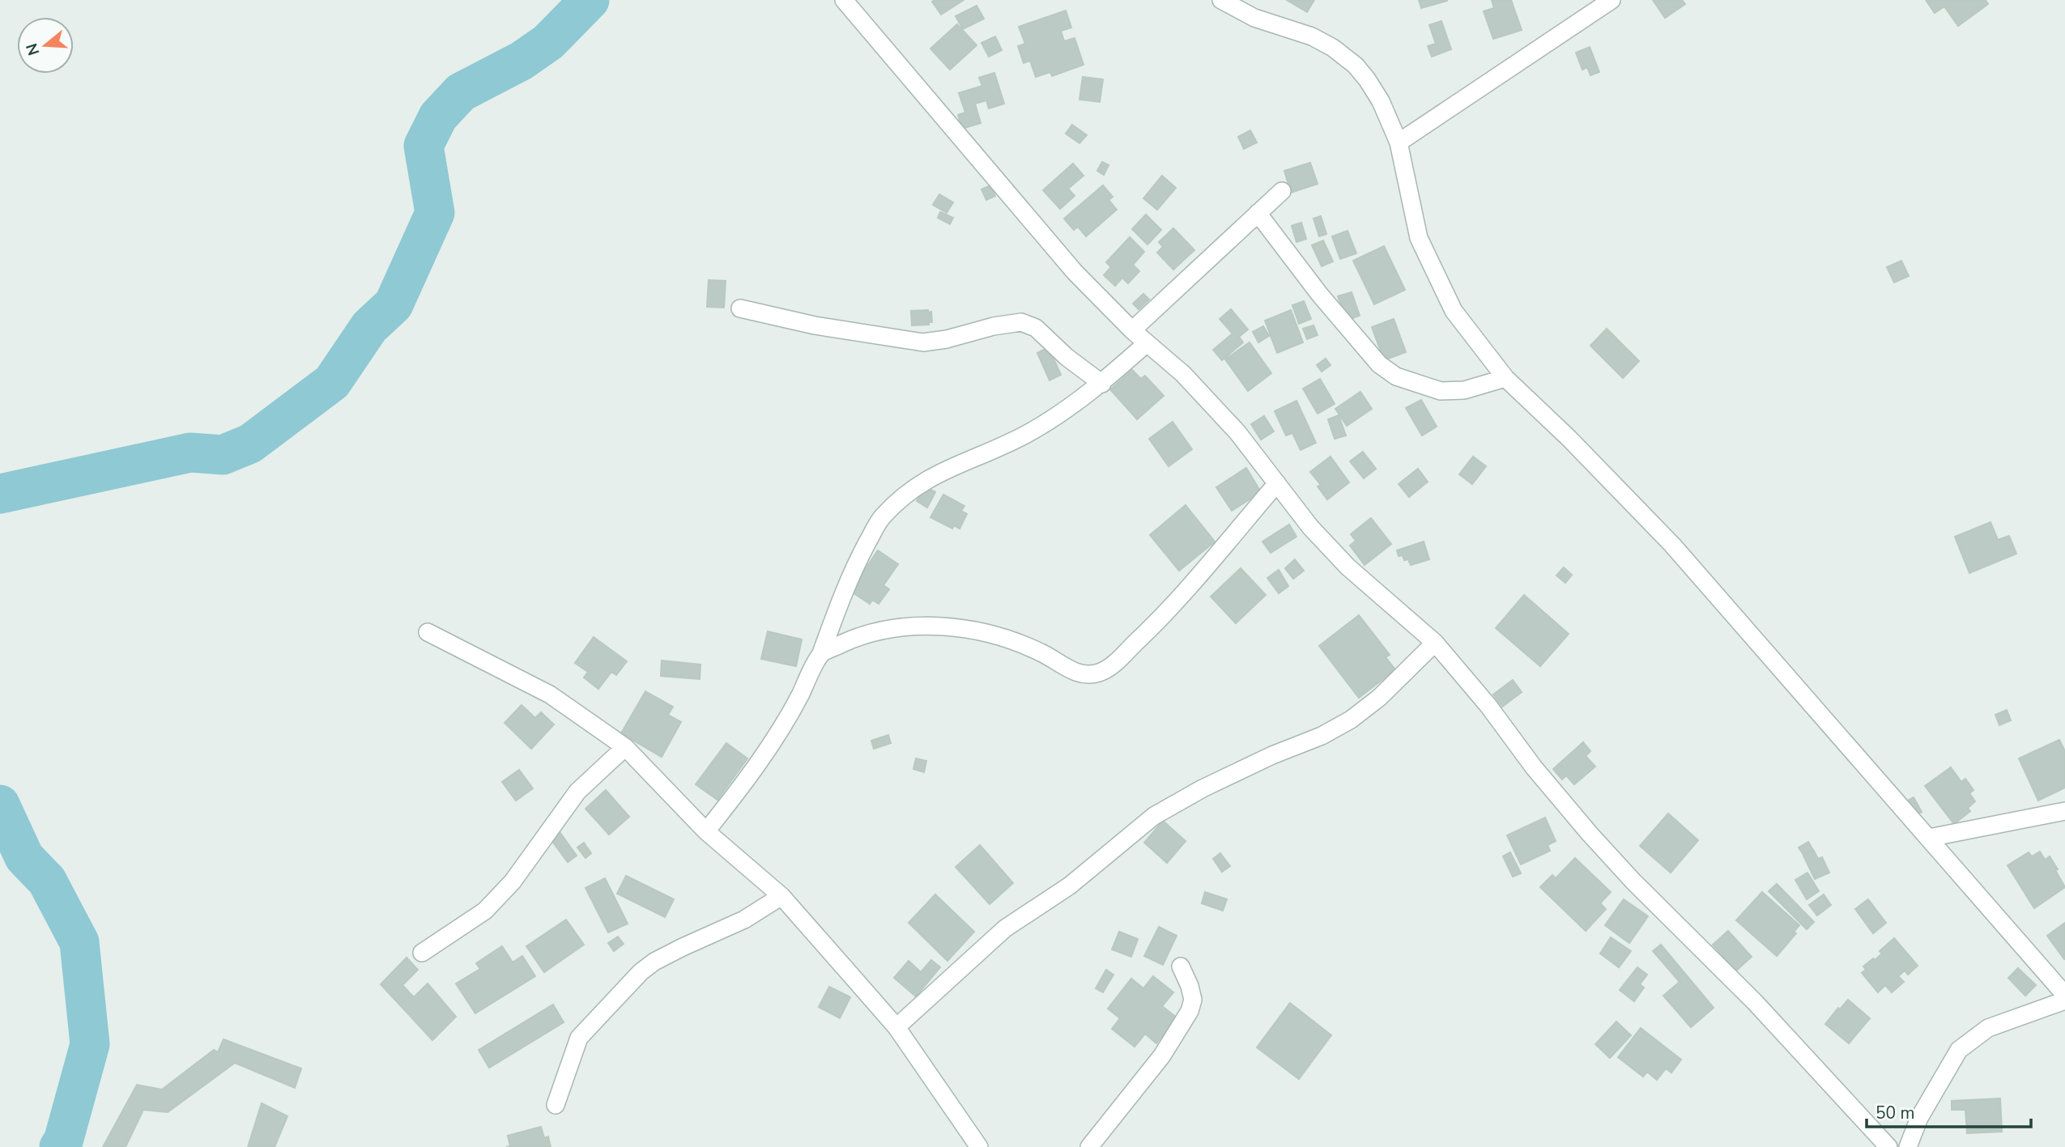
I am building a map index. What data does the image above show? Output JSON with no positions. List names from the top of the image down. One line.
{"scale_bar":"50 m","north":"left"}
